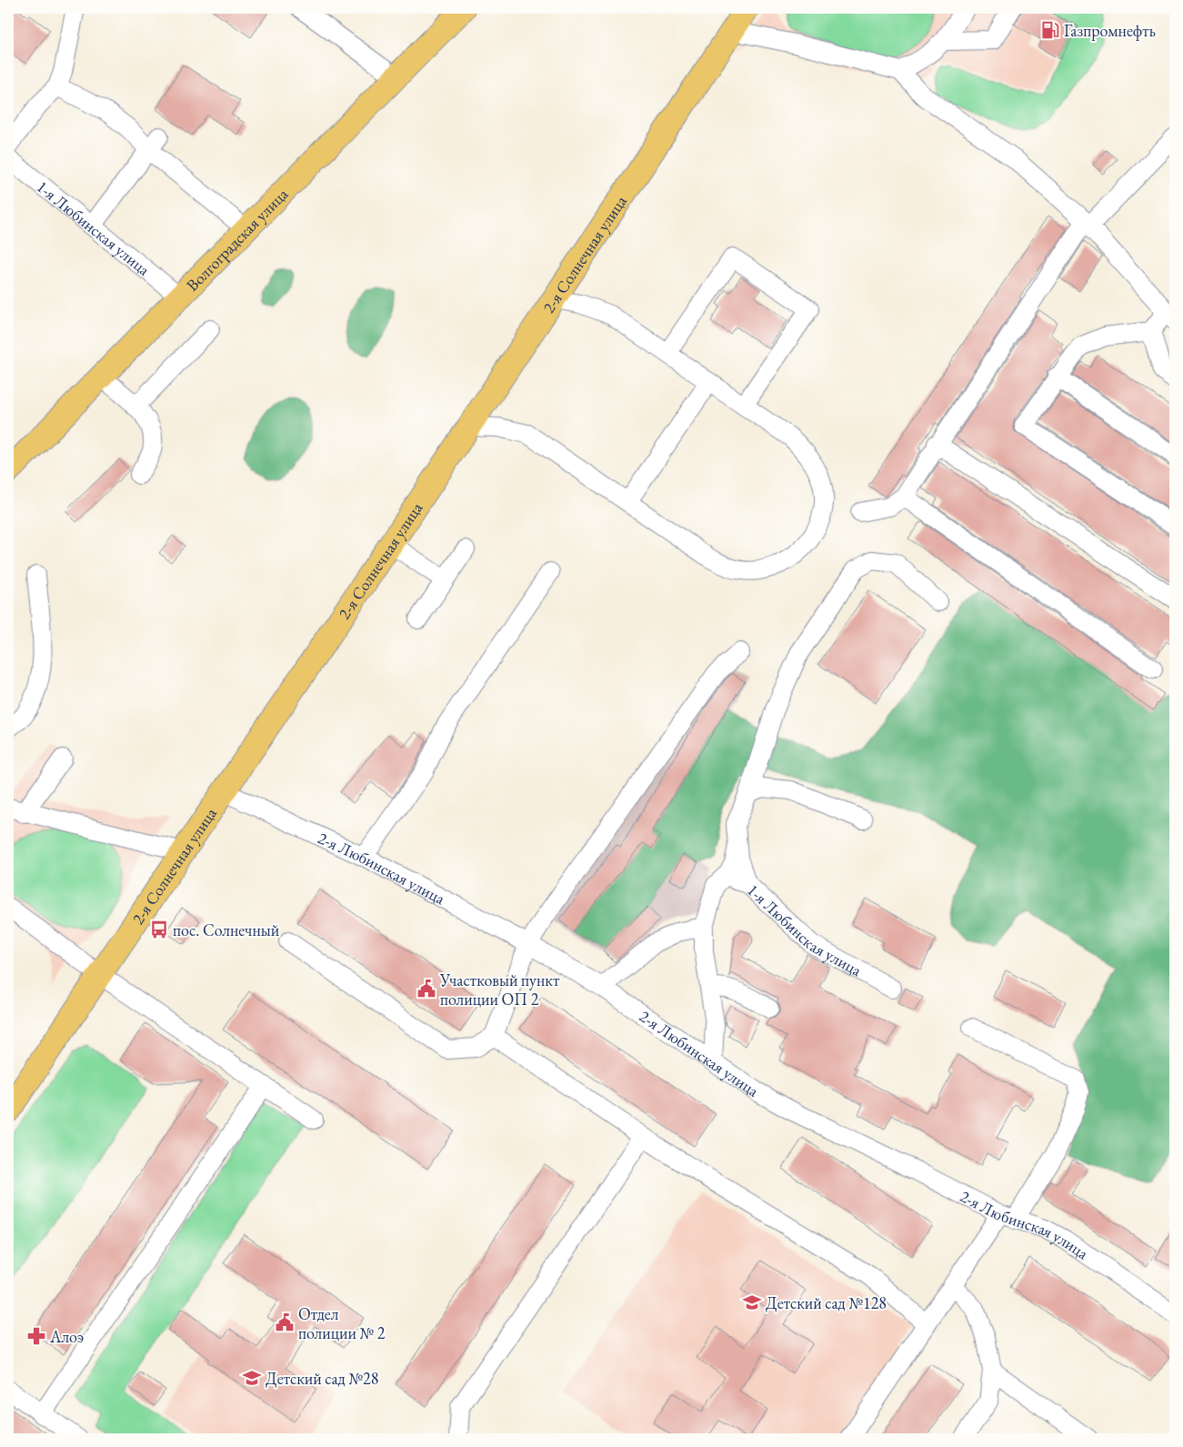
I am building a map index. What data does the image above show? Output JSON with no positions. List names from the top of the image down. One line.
{"streets":{"main road":["Волгоградская улица","2-я Солнечная улица"],"street":["1-я Любинская улица","2-я Любинская улица"]},"crossings":[["1-я Любинская улица","Волгоградская улица"],["2-я Солнечная улица","2-я Любинская улица"]],"places":{"fuel station":["Газпромнефть"],"bus stop":["пос. Солнечный"],"public building":["Участковый пункт полиции ОП 2","Отдел полиции № 2"],"school or university":["Детский сад №128","Детский сад №28"],"pharmacy":["Алоэ"]}}
